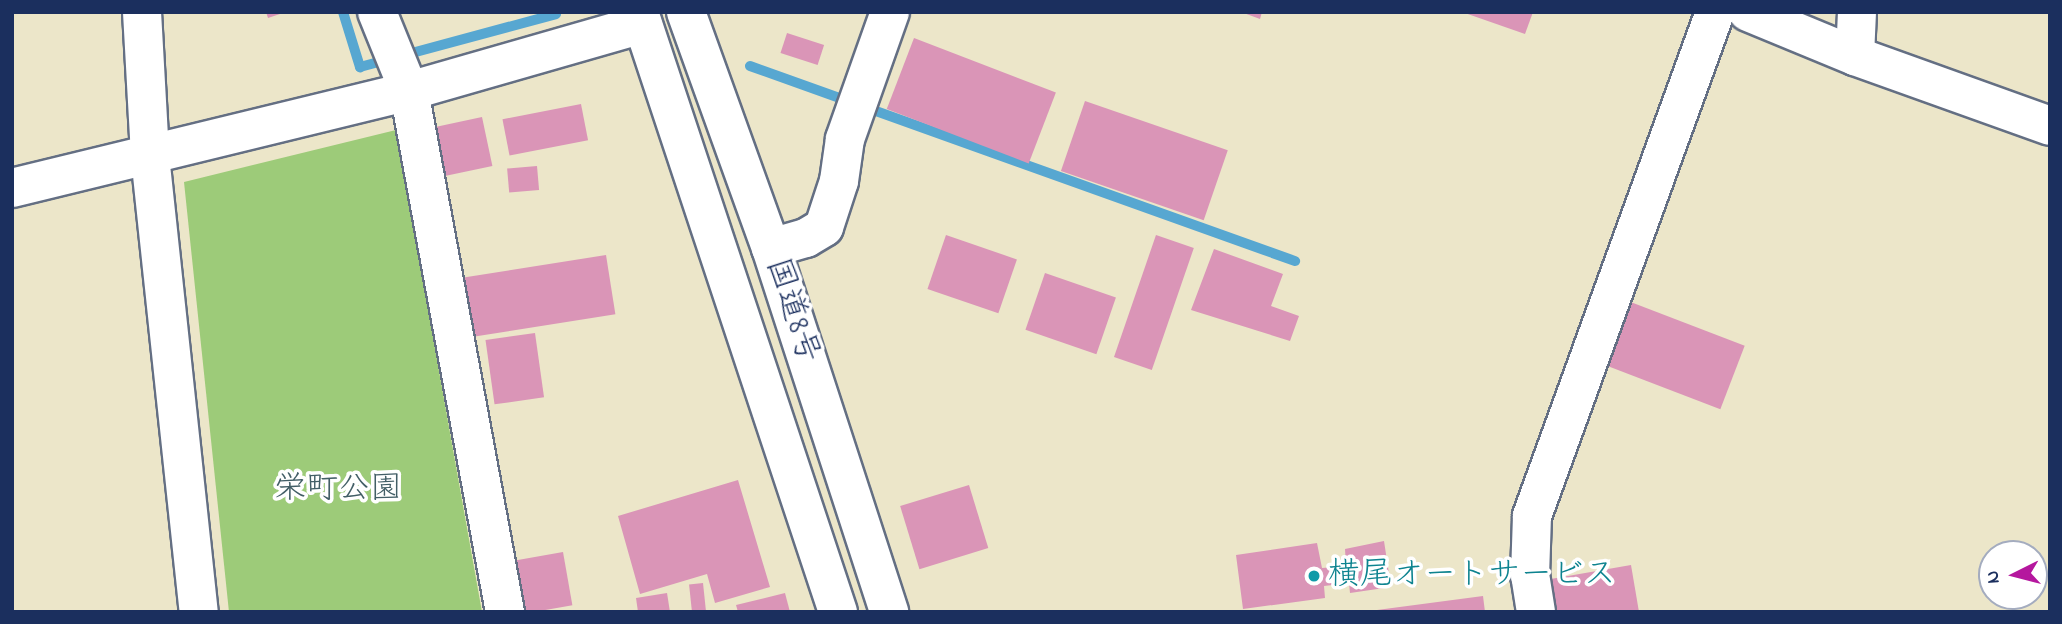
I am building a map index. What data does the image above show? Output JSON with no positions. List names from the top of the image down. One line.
{"streets":{"main road":["国道8号"]},"parks":["栄町公園"],"places":["横尾オートサービス"],"north":"left"}
